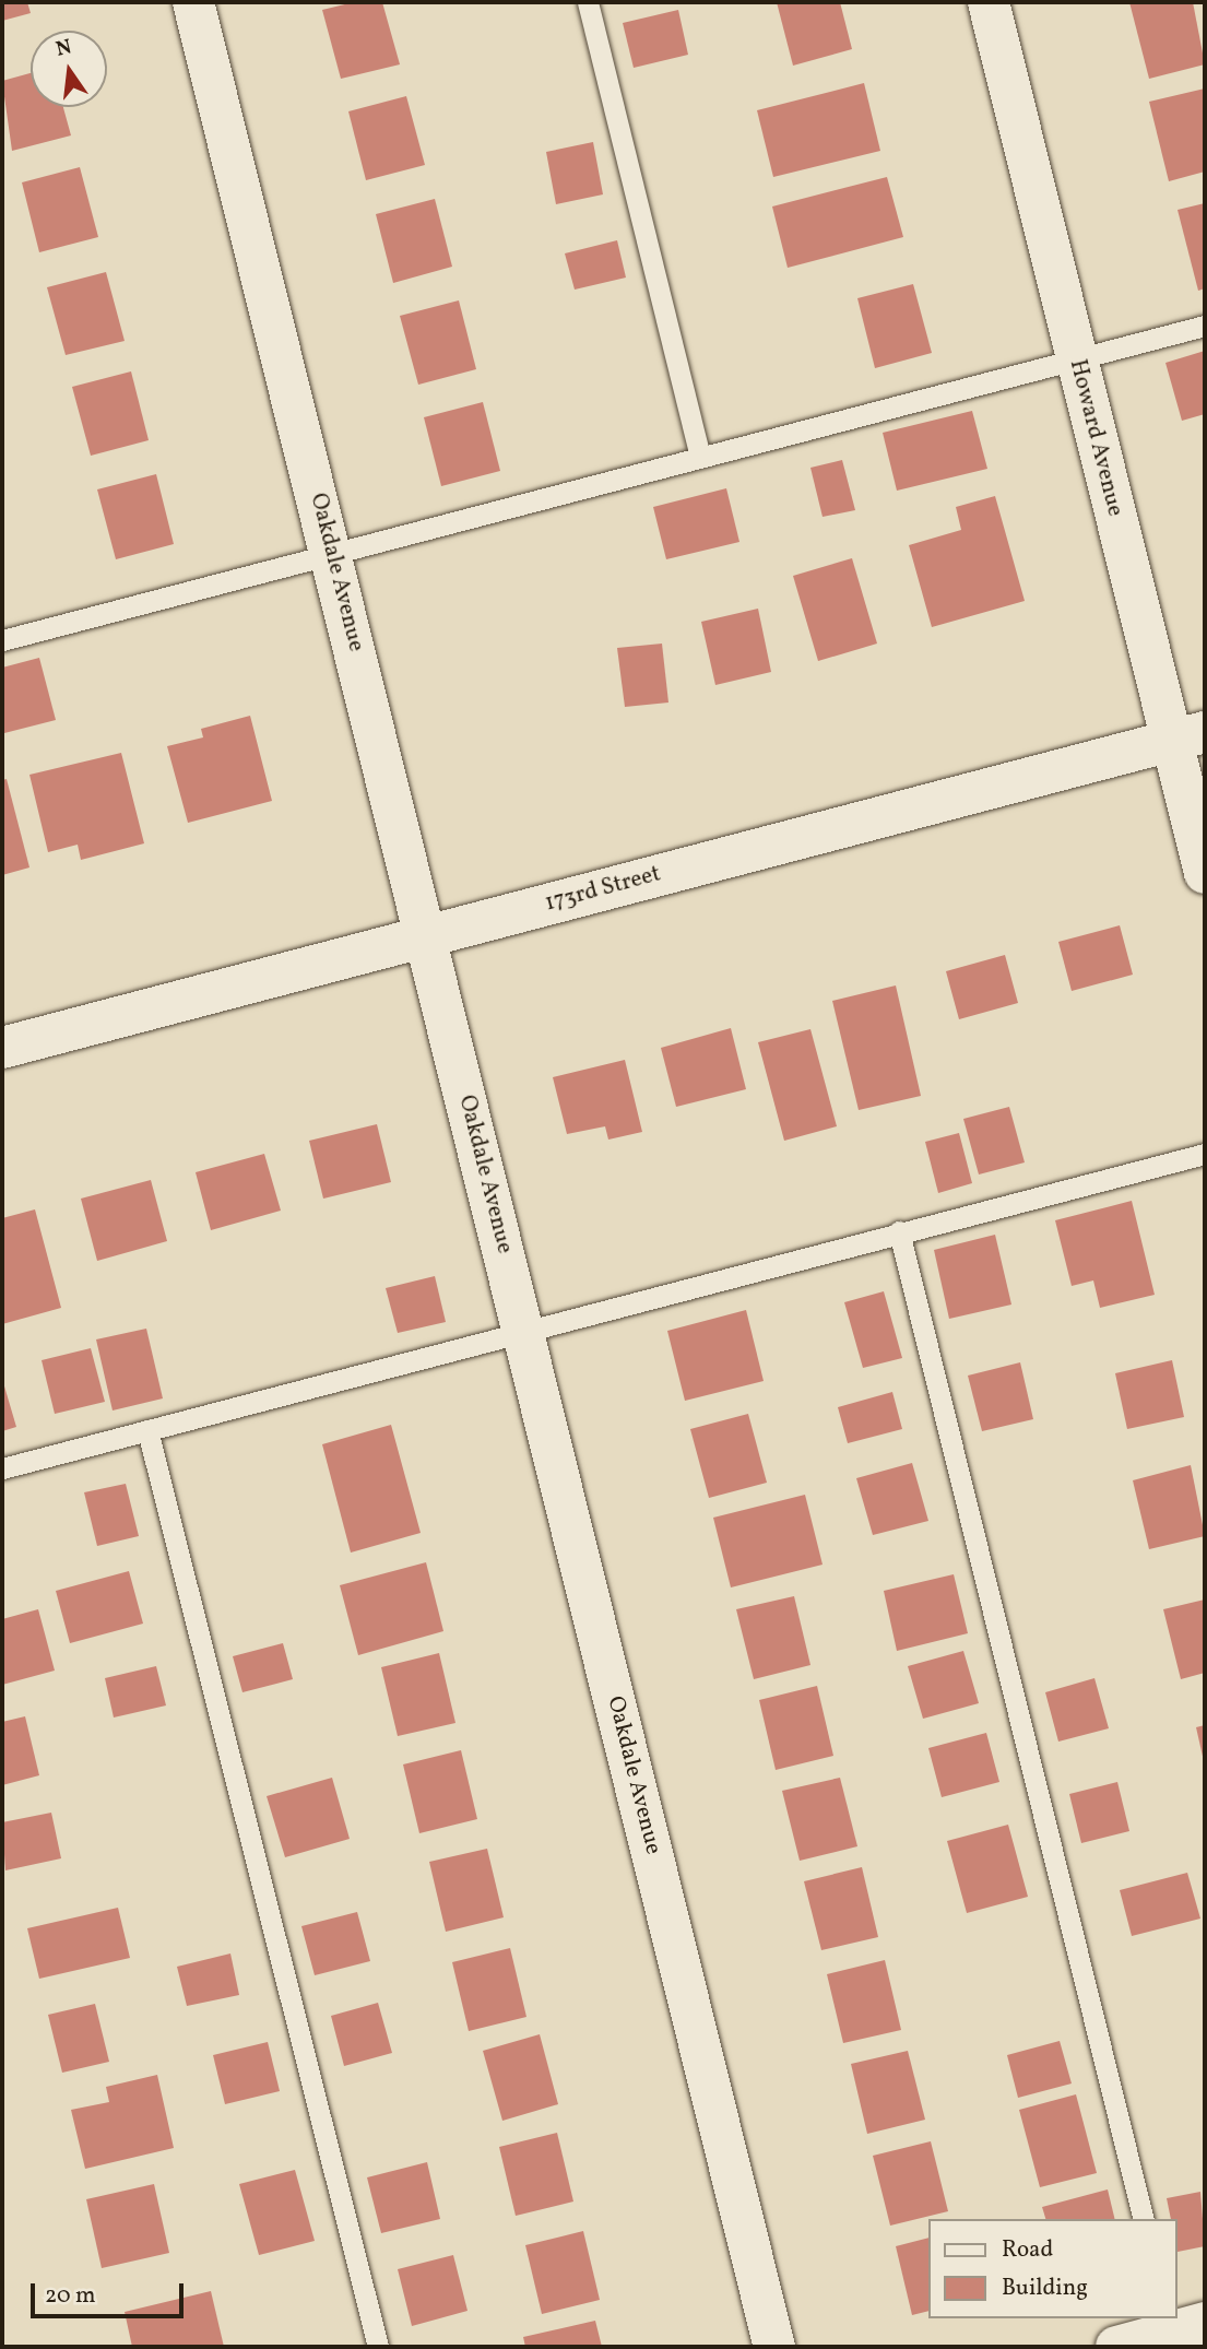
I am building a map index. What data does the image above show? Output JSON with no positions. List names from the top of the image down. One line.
{"streets":{"street":["Howard Avenue","Oakdale Avenue","173rd Street"]},"crossings":[["Howard Avenue","173rd Street"],["Oakdale Avenue","173rd Street"]],"legend":["Road","Building"],"scale_bar":"20 m","north":"top"}
